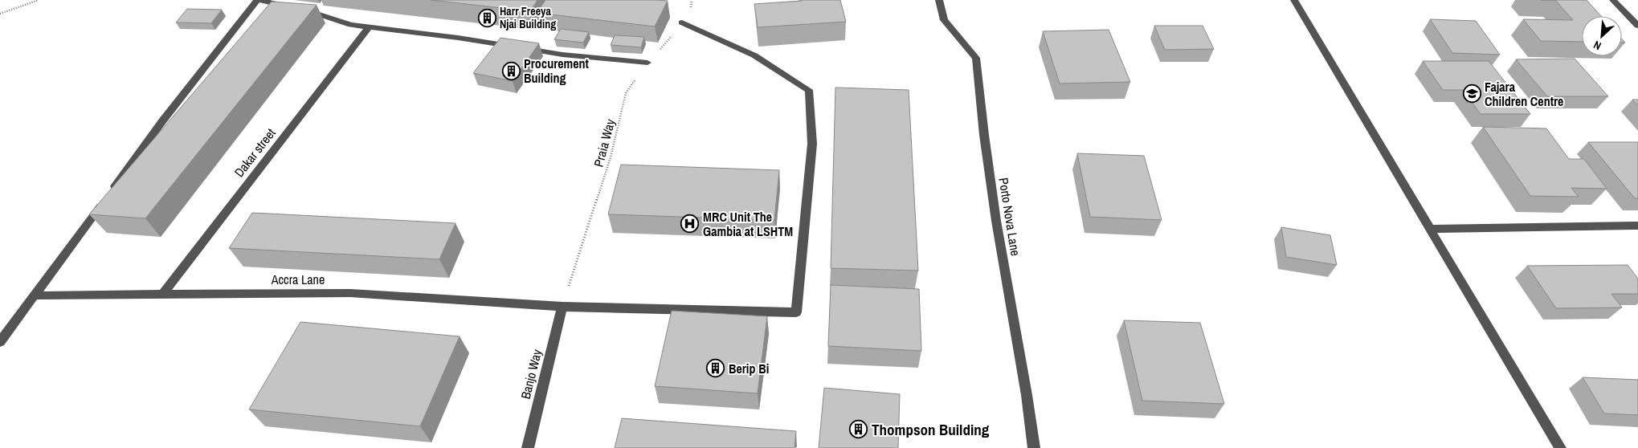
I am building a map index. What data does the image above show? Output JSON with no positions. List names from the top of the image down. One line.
{"streets":{"street":["Dakar street","Porto Nova Lane","Accra Lane","Banjo Way"],"path":["Praia Way"]},"crossings":[["Praia Way","Accra Lane"],["Praia Way","Banjo Way"],["Dakar street","Accra Lane"],["Accra Lane","Banjo Way"]],"places":{"building":["Harr Freeya Njai Building","Procurement Building","Berip Bi","Thompson Building"],"school or university":["Fajara Children Centre"],"hospital":["MRC Unit The Gambia at LSHTM"]},"north":"bottom left"}
